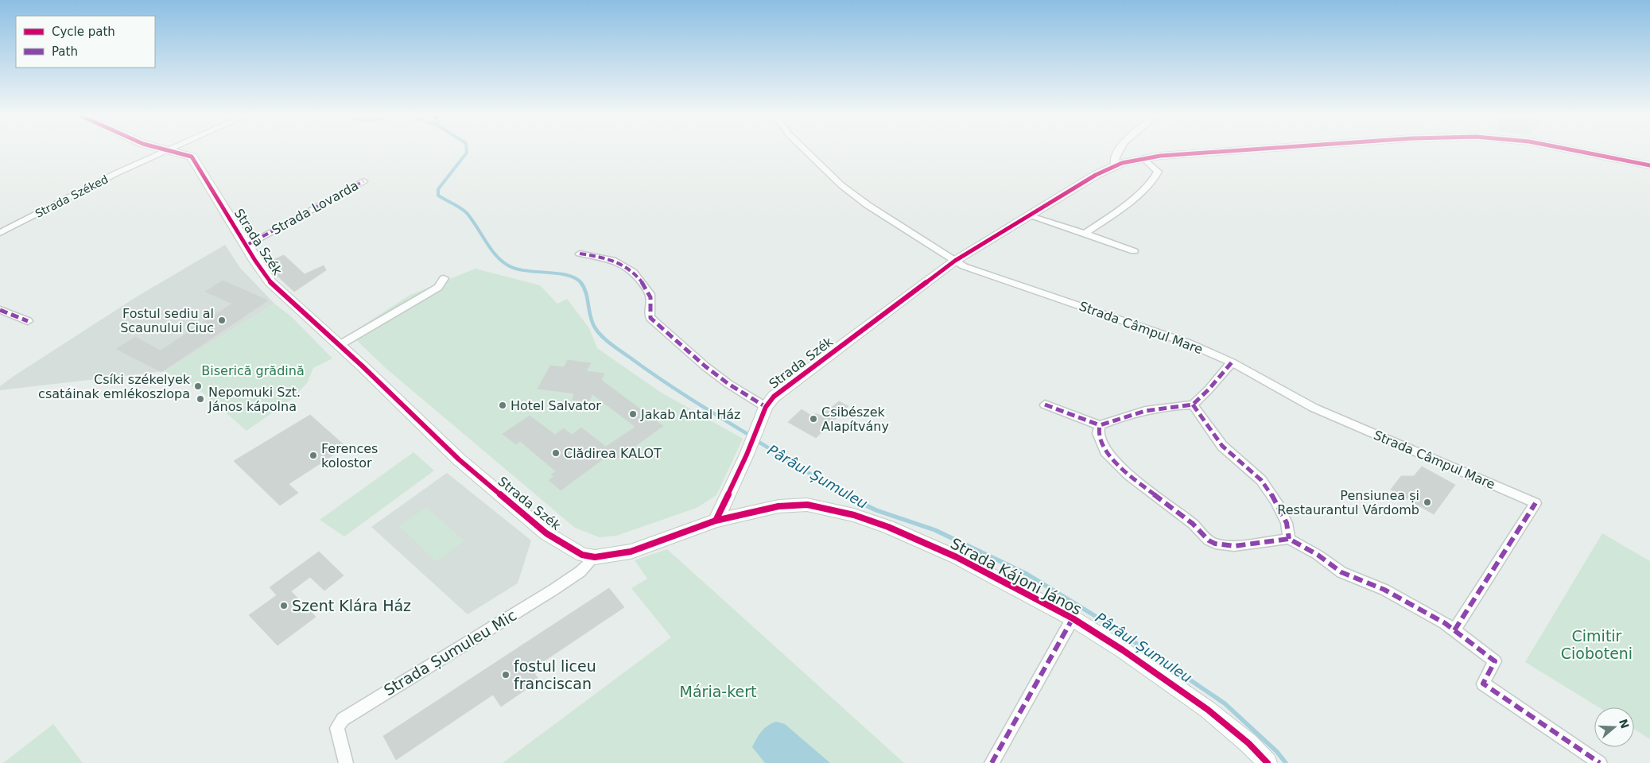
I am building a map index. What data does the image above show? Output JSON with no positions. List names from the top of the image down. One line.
{"streets":{"street":["Strada Széked","Strada Lovarda","Strada Szék","Strada Câmpul Mare","Strada Kájoni János","Strada Șumuleu Mic"]},"crossings":[["Strada Széked","Strada Szék"],["Strada Lovarda","Strada Szék"],["Strada Szék","Strada Câmpul Mare"],["Strada Szék","Strada Kájoni János"],["Strada Szék","Strada Șumuleu Mic"]],"water":["Pârâul Șumuleu"],"parks":["Biserică grădină","Cimitir Cioboteni","Mária-kert"],"places":["Fostul sediu al Scaunului Ciuc","Csíki székelyek csatáinak emlékoszlopa","Nepomuki Szt. János kápolna","Hotel Salvator","Jakab Antal Ház","Csibészek Alapítvány","Clădirea KALOT","Ferences kolostor","Pensiunea și Restaurantul Várdomb","Szent Klára Ház","fostul liceu franciscan"],"legend":["Cycle path","Path"],"north":"right"}
